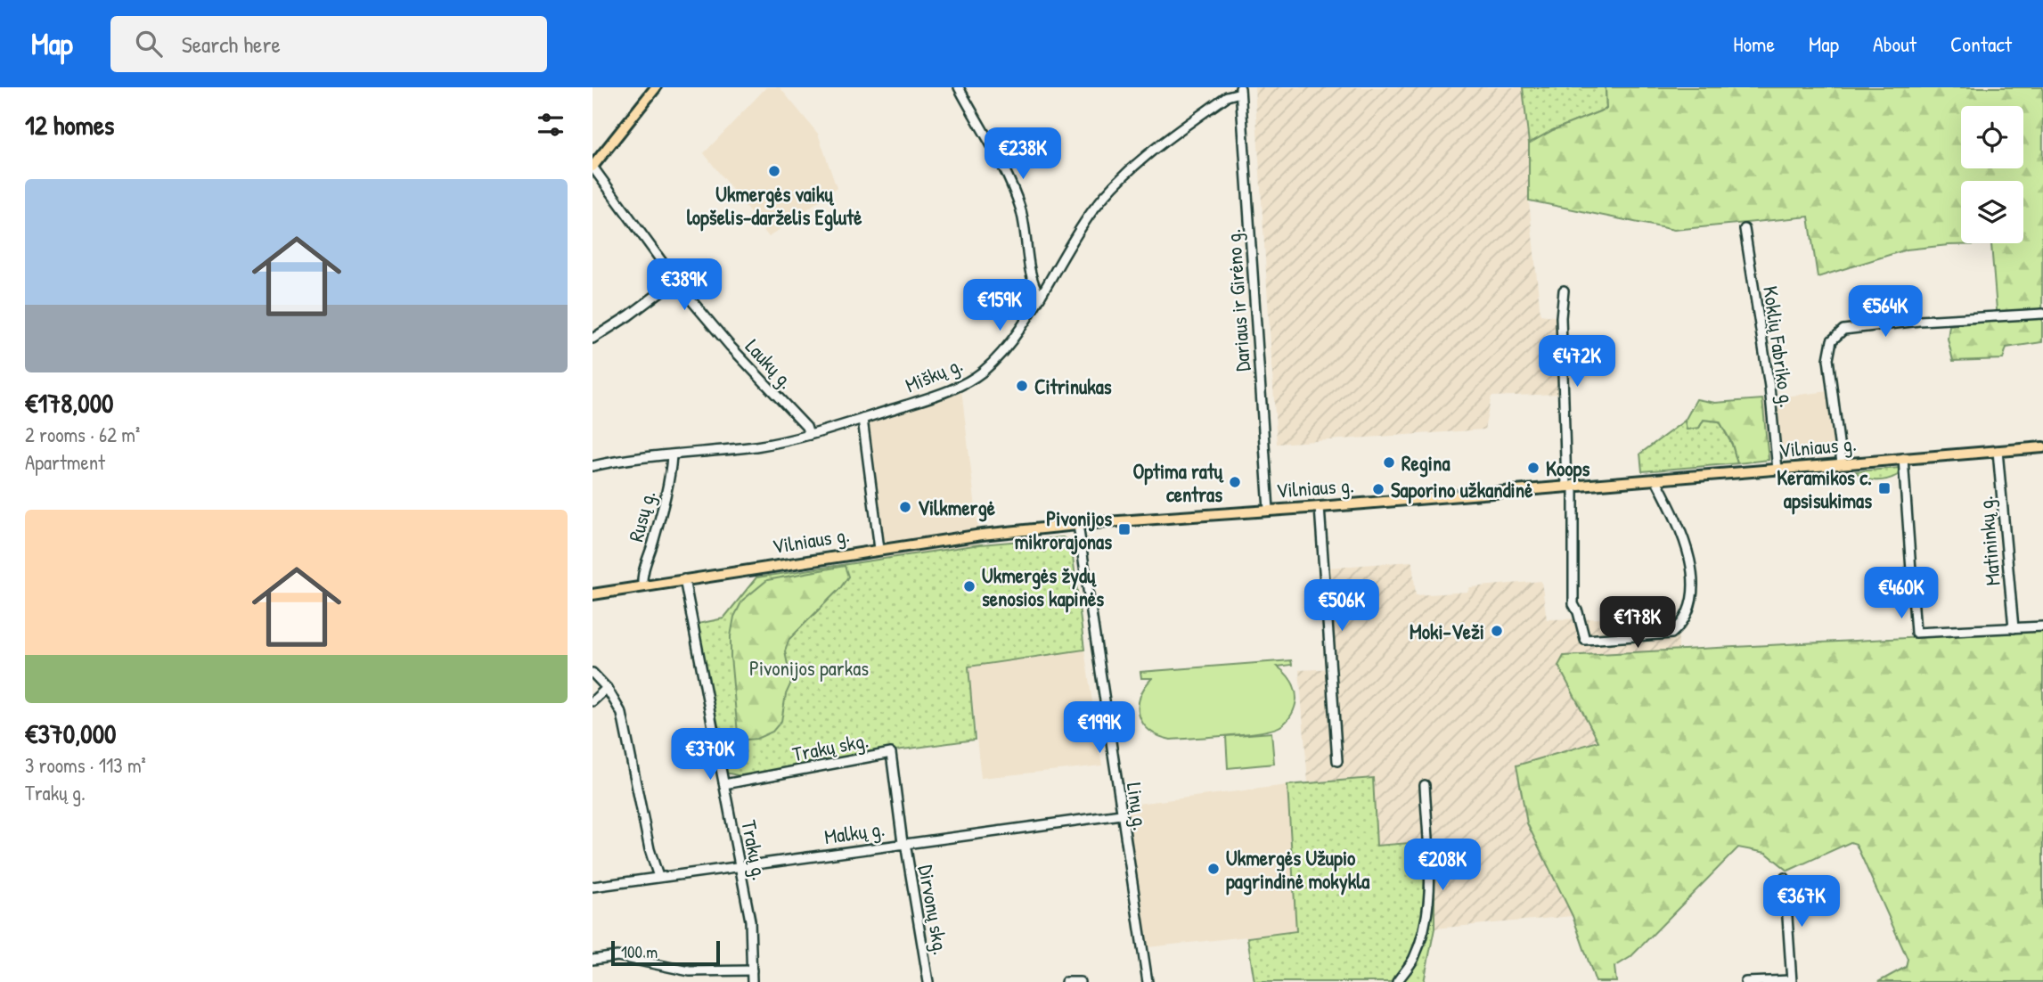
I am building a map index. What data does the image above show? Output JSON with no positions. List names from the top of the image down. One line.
{"streets":{"main road":["Vilniaus g."],"street":["Dariaus ir Girėno g.","Koklių Fabriko g.","Laukų g.","Miškų g.","Rusų g.","Matininkų g.","Trakų skg.","Linų g.","Malkų g.","Trakų g.","Dirvonų skg."]},"crossings":[["Dariaus ir Girėno g.","Miškų g."],["Dariaus ir Girėno g.","Vilniaus g."],["Koklių Fabriko g.","Vilniaus g."],["Laukų g.","Miškų g."],["Miškų g.","Rusų g."],["Vilniaus g.","Rusų g."],["Vilniaus g.","Matininkų g."],["Vilniaus g.","Linų g."],["Vilniaus g.","Trakų g."],["Trakų skg.","Malkų g."],["Trakų skg.","Trakų g."],["Trakų skg.","Dirvonų skg."],["Linų g.","Malkų g."],["Malkų g.","Trakų g."],["Malkų g.","Dirvonų skg."]],"parks":["Pivonijos parkas"],"places":{"other":["Ukmergės vaikų lopšelis-darželis Eglutė","Citrinukas","Regina","Koops","Optima ratų centras","Saporino užkandinė","Vilkmergė","Ukmergės žydų senosios kapinės","Moki-Veži","Ukmergės Užupio pagrindinė mokykla"],"transit":["Keramikos c. apsisukimas","Pivonijos mikrorajonas"]},"scale_bar":"100 m","page":{"header":"Map","search":"Search here","nav":["Home","Map","About","Contact"],"heading":"12 homes","price":["€238K","€389K","€159K","€564K","€472K","€460K","€506K","€178K","€199K","€370K","€208K","€367K"],"list":[{"name":"€178,000","note":"2 rooms · 62 m² · Apartment"},{"name":"€370,000","note":"3 rooms · 113 m² · Trakų g."}],"scale":"100 m"}}
